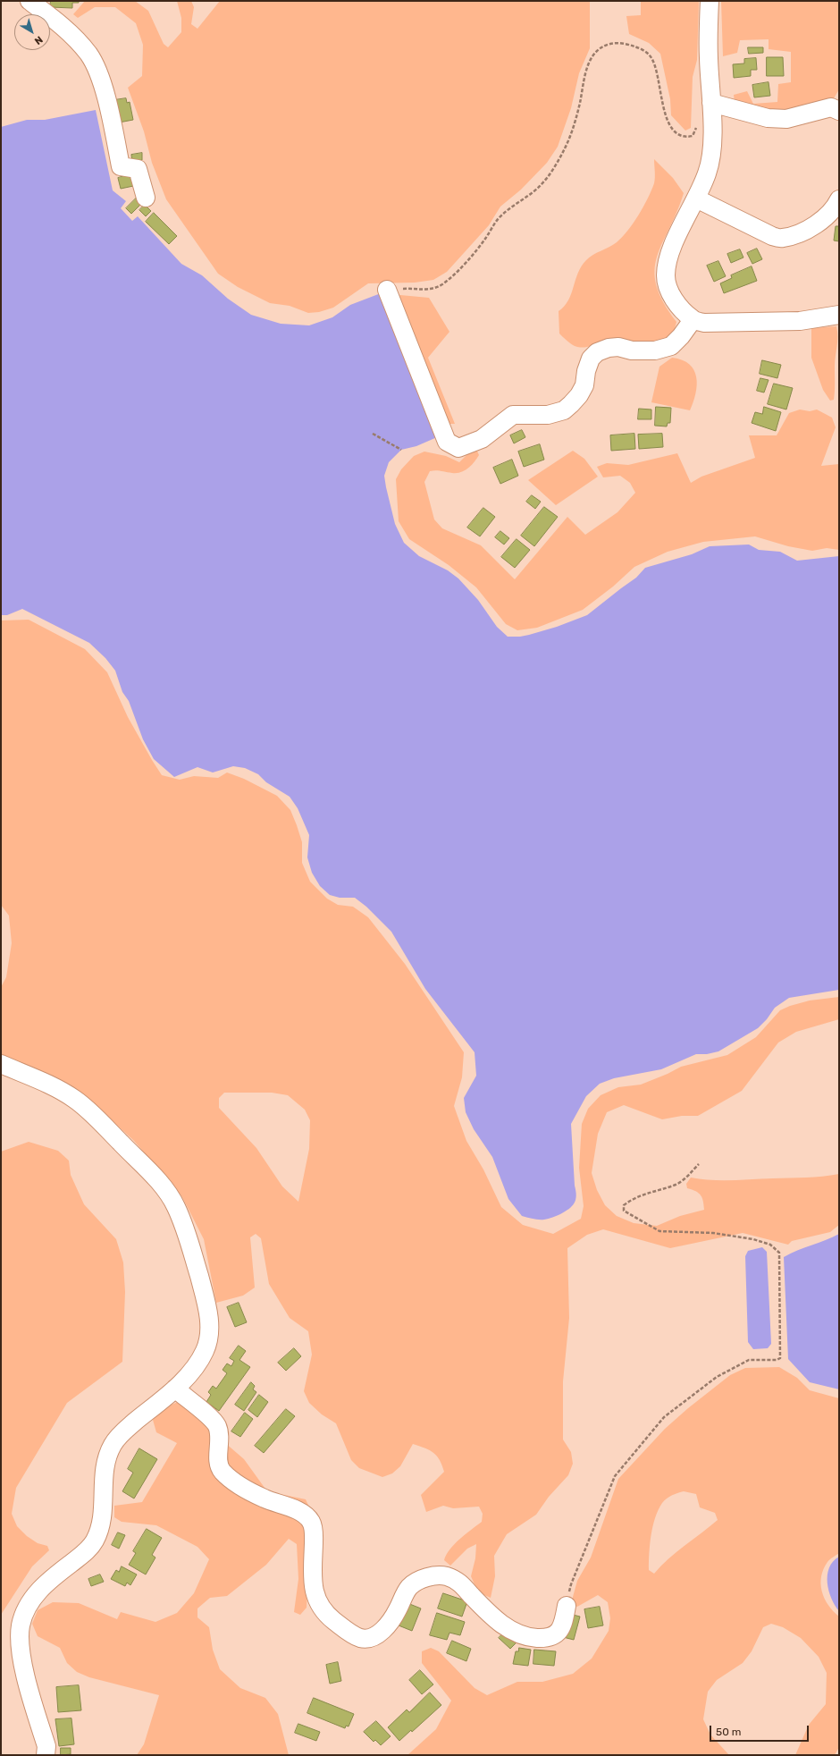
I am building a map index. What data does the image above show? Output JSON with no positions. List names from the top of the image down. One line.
{"scale_bar":"50 m","north":"bottom right"}
